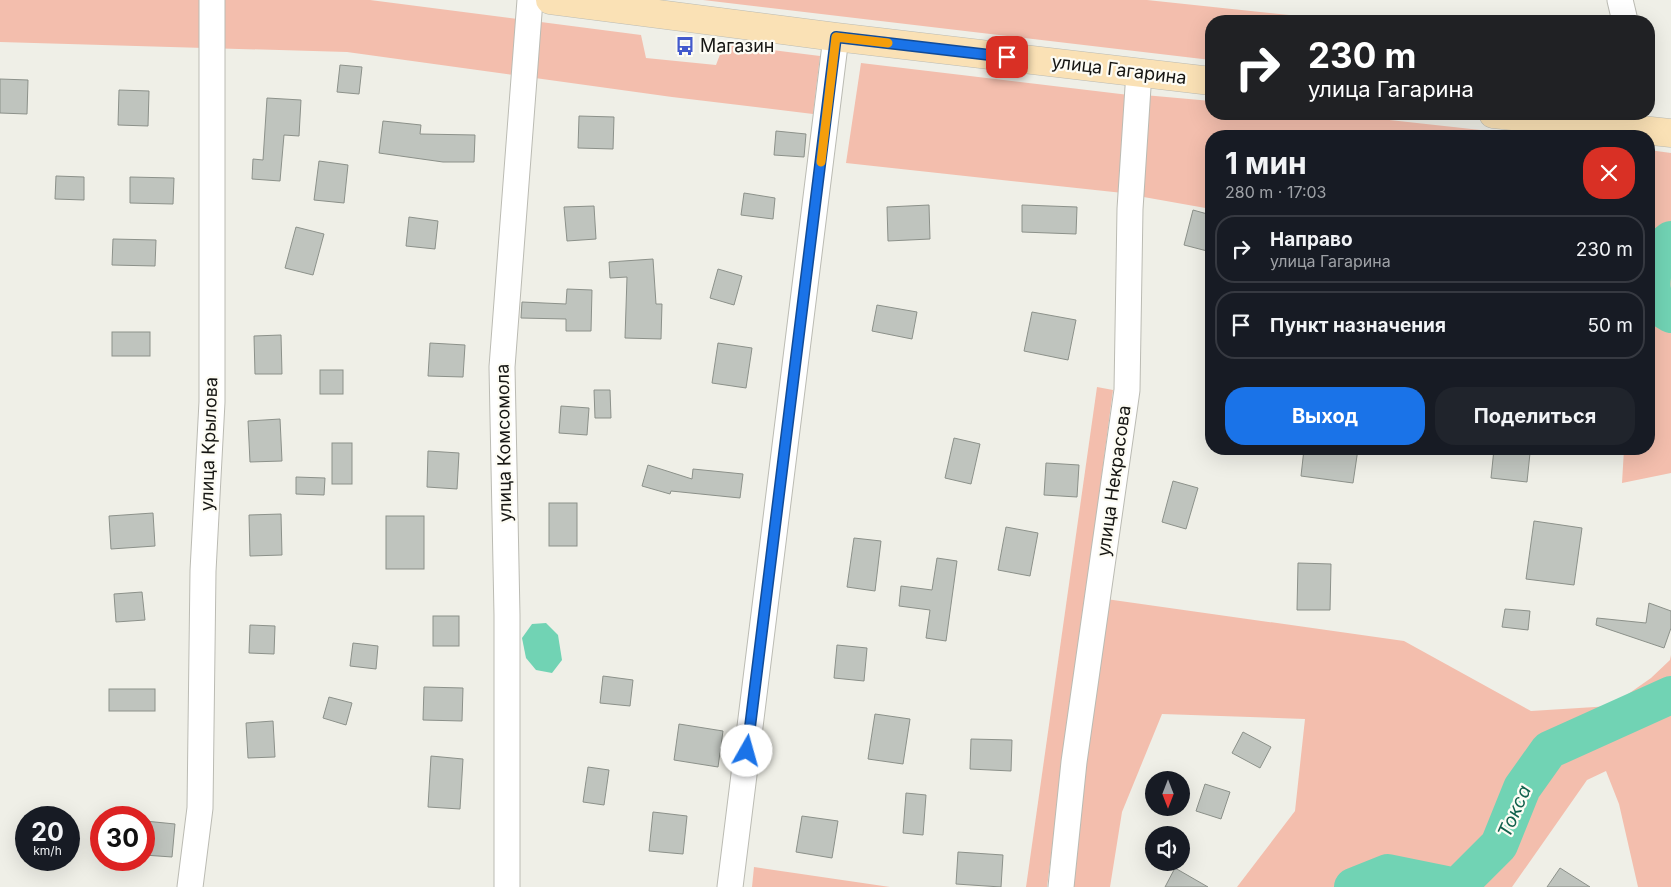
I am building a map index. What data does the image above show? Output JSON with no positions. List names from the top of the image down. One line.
{"streets":{"main road":["улица Гагарина"],"street":["улица Комсомола","улица Крылова","улица Некрасова"]},"crossings":[["улица Гагарина","улица Некрасова"]],"water":["Токса"],"places":{"bus stop":["Магазин"]},"north":"bottom","page":{"turn":["230 m","улица Гагарина"],"heading":["1 мин","280 m · 17:03"],"list":[{"name":"Направо","note":"улица Гагарина","value":"230 m"},{"name":"Пункт назначения","value":"50 m"}],"buttons":["Выход","Поделиться"],"speed":"20 km/h","limit":"30"}}
